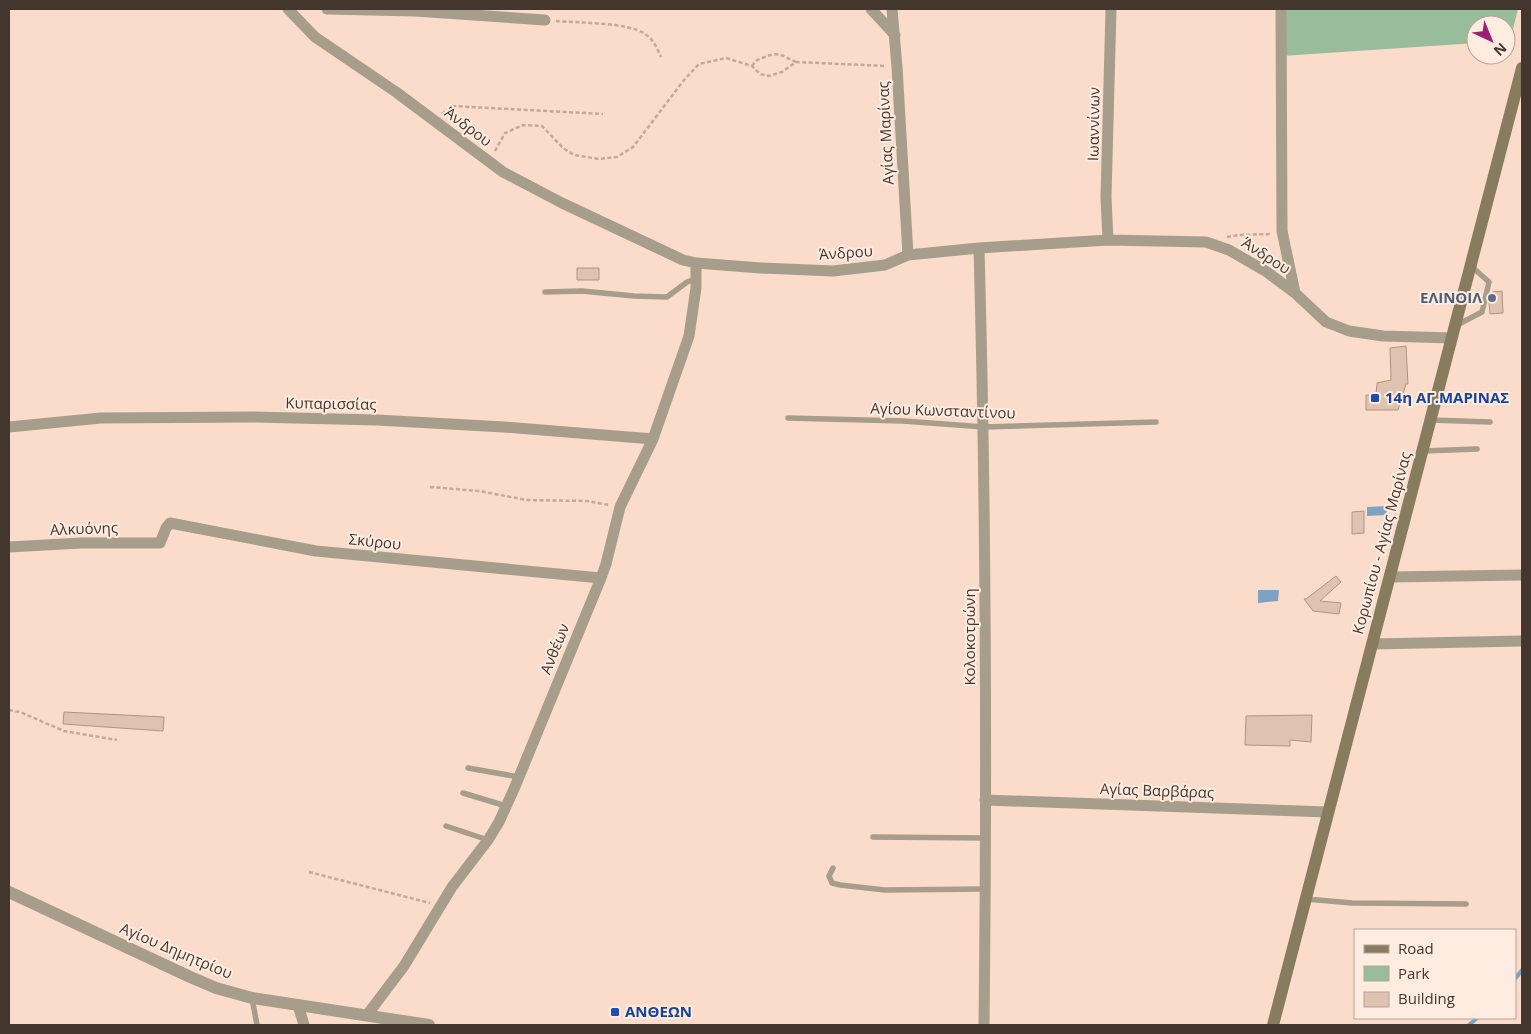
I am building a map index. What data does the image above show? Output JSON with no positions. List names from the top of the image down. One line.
{"streets":{"main road":["Κορωπίου - Αγίας Μαρίνας"],"street":["Ιωαννίνων","Άνδρου","Αγίας Μαρίνας","Κυπαρισσίας","Αλκυόνης","Σκύρου","Κολοκοτρώνη","Ανθέων","Αγίας Βαρβάρας","Αγίου Δημητρίου"],"lane":["Αγίου Κωνσταντίνου"]},"crossings":[["Ιωαννίνων","Άνδρου"],["Άνδρου","Αγίας Μαρίνας"],["Άνδρου","Κορωπίου - Αγίας Μαρίνας"],["Άνδρου","Κολοκοτρώνη"],["Άνδρου","Ανθέων"],["Κυπαρισσίας","Ανθέων"],["Αγίου Κωνσταντίνου","Κολοκοτρώνη"],["Αλκυόνης","Σκύρου"],["Σκύρου","Ανθέων"],["Κορωπίου - Αγίας Μαρίνας","Αγίας Βαρβάρας"],["Κολοκοτρώνη","Αγίας Βαρβάρας"],["Ανθέων","Αγίου Δημητρίου"]],"places":{"other":["ΕΛΙΝΟΙΛ"],"transit":["14η ΑΓ.ΜΑΡΙΝΑΣ","ΑΝΘΕΩΝ"]},"legend":["Road","Park","Building"],"north":"bottom right"}
